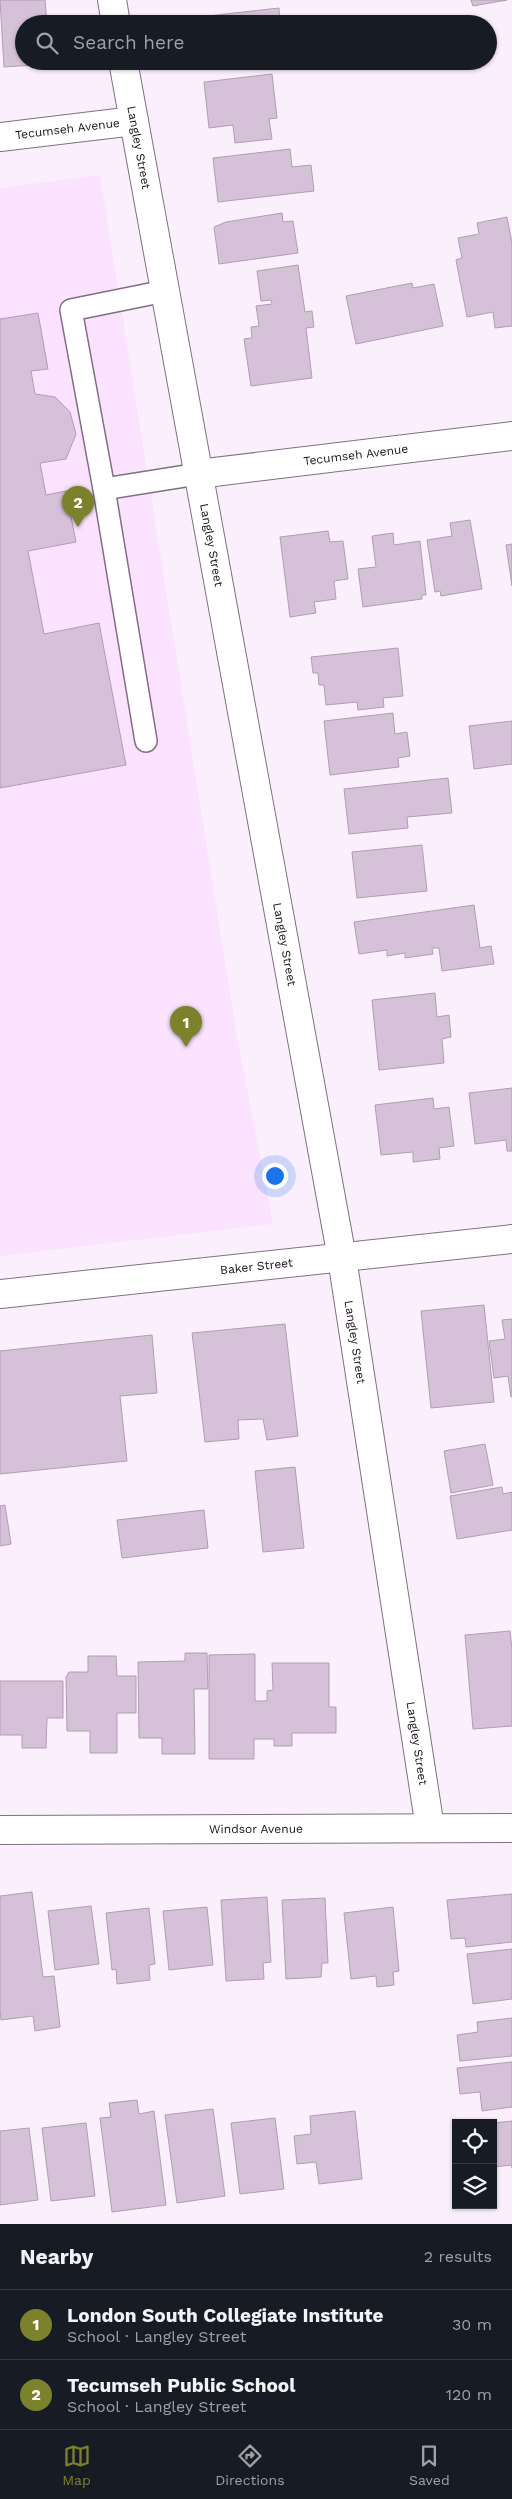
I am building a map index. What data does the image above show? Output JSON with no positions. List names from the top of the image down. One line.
{"streets":{"street":["Tecumseh Avenue","Langley Street","Baker Street","Windsor Avenue"]},"crossings":[["Tecumseh Avenue","Langley Street"],["Langley Street","Baker Street"],["Langley Street","Windsor Avenue"]],"page":{"search":"Search here","pins":["2","1"],"heading":["Nearby","2 results"],"list":[{"mark":"1","name":"London South Collegiate Institute","note":"School · Langley Street","value":"30 m"},{"mark":"2","name":"Tecumseh Public School","note":"School · Langley Street","value":"120 m"}],"nav":["Map","Directions","Saved"]}}
